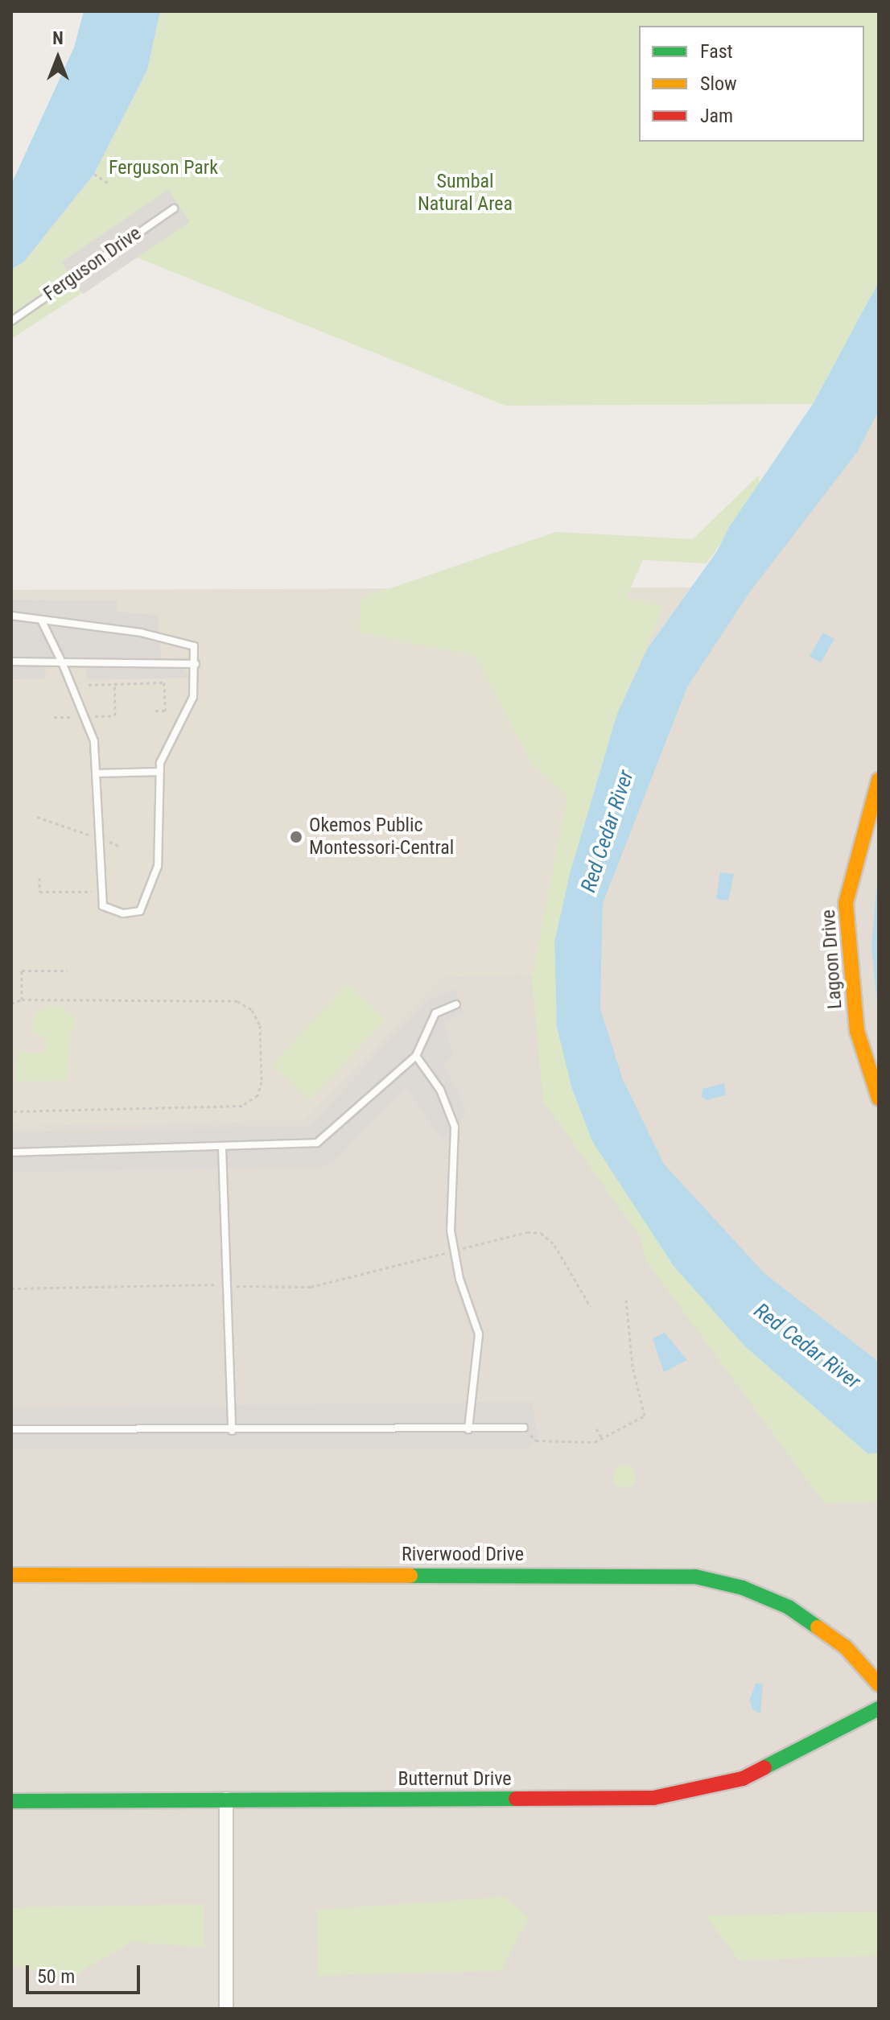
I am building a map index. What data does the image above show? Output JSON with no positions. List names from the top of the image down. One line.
{"streets":{"street":["Lagoon Drive","Riverwood Drive","Butternut Drive"],"lane":["Ferguson Drive"]},"water":["Red Cedar River"],"parks":["Ferguson Park","Sumbal Natural Area"],"places":["Okemos Public Montessori-Central"],"legend":["Fast","Slow","Jam"],"scale_bar":"50 m","north":"top"}
